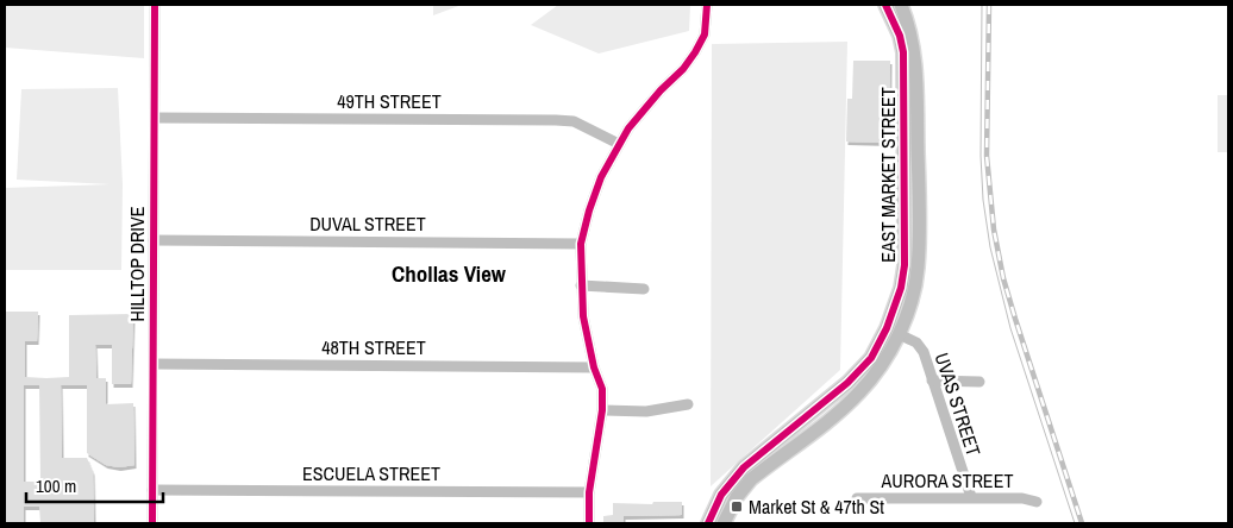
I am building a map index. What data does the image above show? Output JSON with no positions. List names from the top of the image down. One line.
{"streets":{"main road":["EAST MARKET STREET"],"street":["49TH STREET","DUVAL STREET","HILLTOP DRIVE","48TH STREET","UVAS STREET","ESCUELA STREET","AURORA STREET"]},"crossings":[["49TH STREET","HILLTOP DRIVE"],["EAST MARKET STREET","UVAS STREET"],["DUVAL STREET","HILLTOP DRIVE"],["HILLTOP DRIVE","48TH STREET"],["HILLTOP DRIVE","ESCUELA STREET"],["UVAS STREET","AURORA STREET"]],"districts":["Chollas View"],"places":{"transit":["Market St & 47th St"]},"scale_bar":"100 m"}
